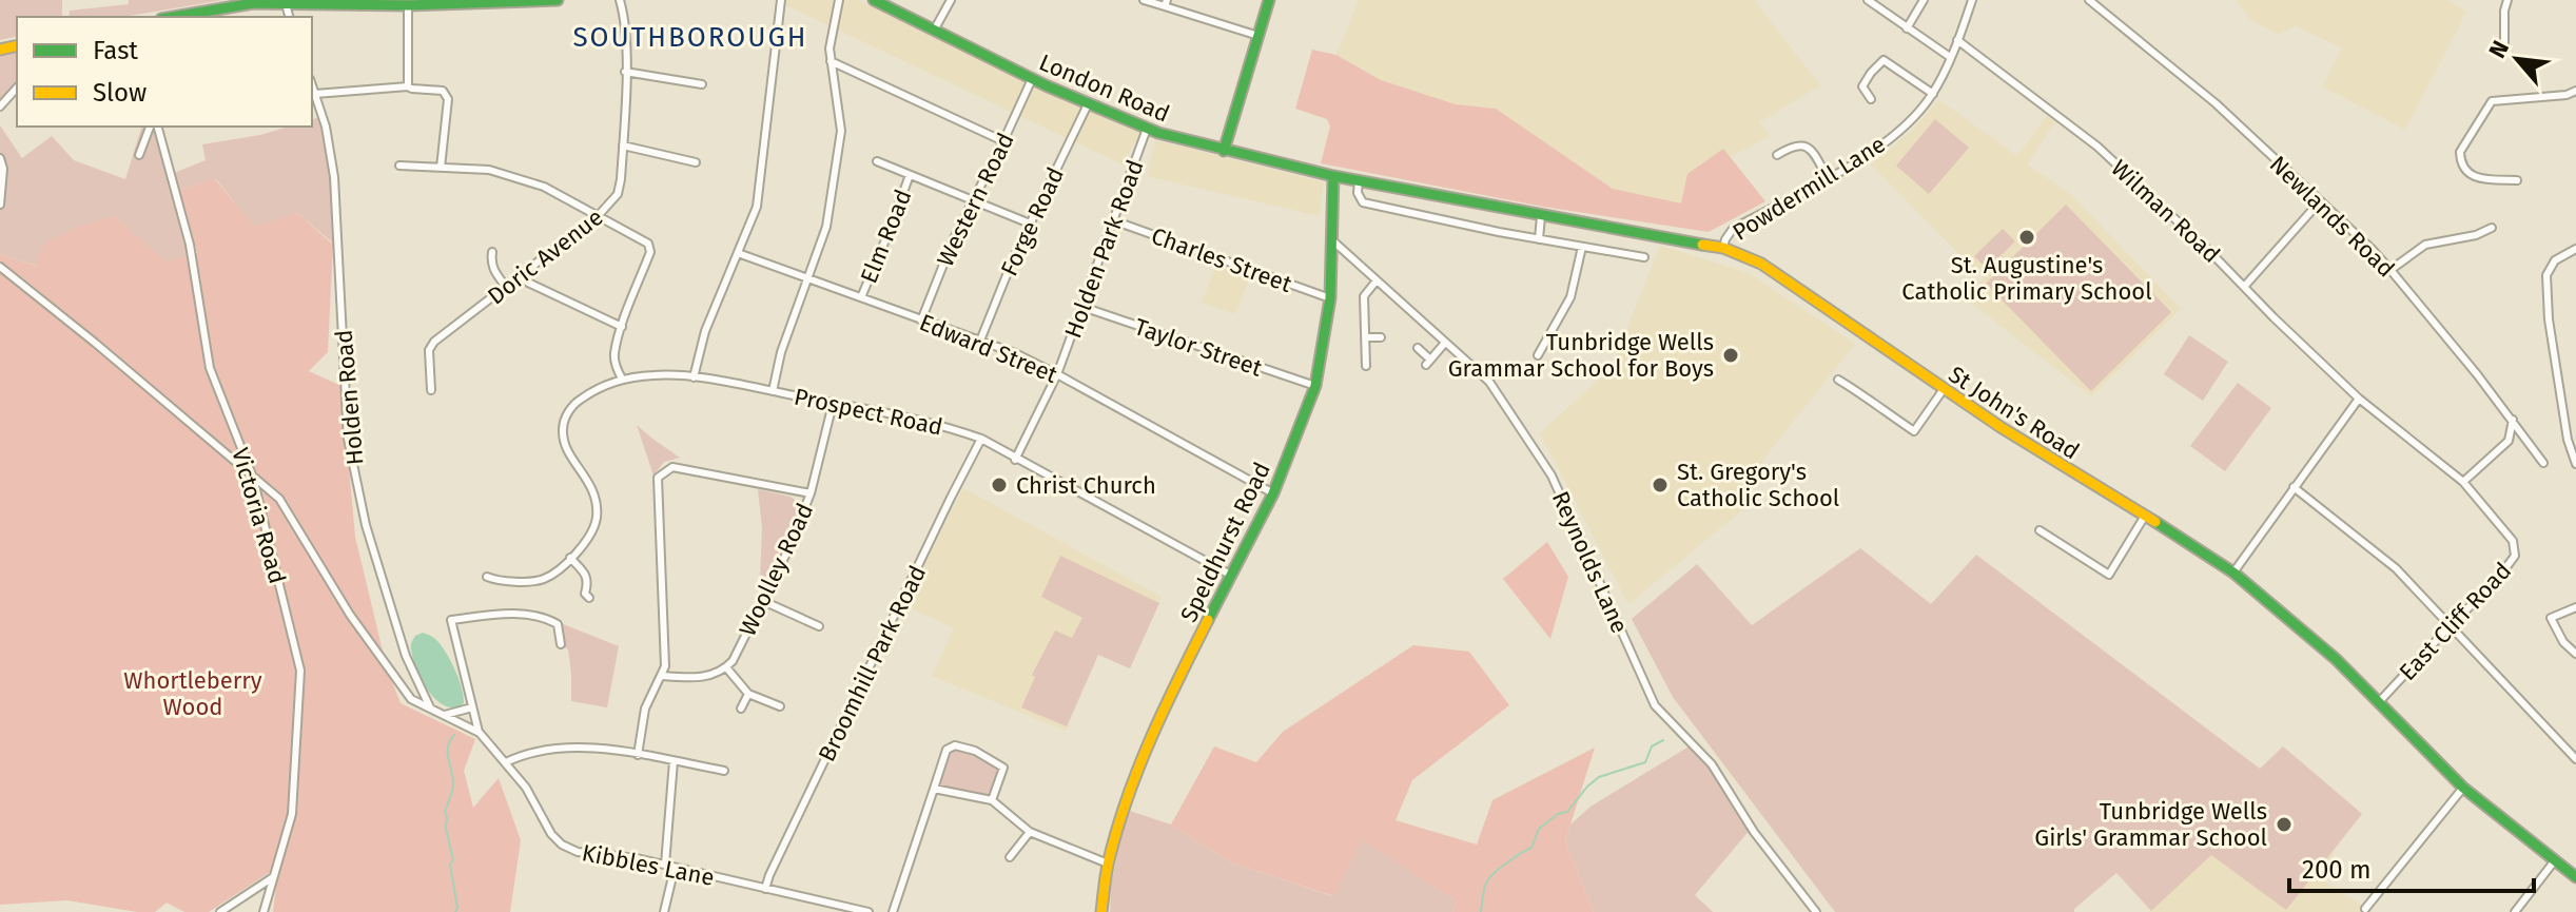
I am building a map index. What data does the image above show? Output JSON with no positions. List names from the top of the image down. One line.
{"streets":{"main road":["London Road","St John's Road","Speldhurst Road"],"street":["Powdermill Lane","Western Road","Wilman Road","Newlands Road","Forge Road","Elm Road","Holden Park Road","Doric Avenue","Charles Street","Taylor Street","Edward Street","Holden Road","Prospect Road","Victoria Road","Reynolds Lane","Woolley Road","East Cliff Road","Broomhill Park Road","Kibbles Lane"]},"crossings":[["London Road","Western Road"],["London Road","Forge Road"],["London Road","Holden Park Road"],["London Road","St John's Road"],["London Road","Speldhurst Road"],["Powdermill Lane","Wilman Road"],["Powdermill Lane","St John's Road"],["Western Road","Edward Street"],["Wilman Road","East Cliff Road"],["Forge Road","Edward Street"],["Elm Road","Edward Street"],["Holden Park Road","Charles Street"],["Holden Park Road","Taylor Street"],["Holden Park Road","Edward Street"],["Holden Park Road","Prospect Road"],["Charles Street","Speldhurst Road"],["Taylor Street","Speldhurst Road"],["Edward Street","Speldhurst Road"],["Holden Road","Kibbles Lane"],["Prospect Road","Speldhurst Road"],["Prospect Road","Woolley Road"],["Prospect Road","Broomhill Park Road"],["St John's Road","Speldhurst Road"],["St John's Road","East Cliff Road"],["Victoria Road","Kibbles Lane"],["Speldhurst Road","Reynolds Lane"],["Broomhill Park Road","Kibbles Lane"]],"districts":["SOUTHBOROUGH"],"parks":["Whortleberry Wood"],"places":["St. Augustine's Catholic Primary School","Tunbridge Wells Grammar School for Boys","Christ Church","St. Gregory's Catholic School","Tunbridge Wells Girls' Grammar School"],"legend":["Fast","Slow"],"scale_bar":"200 m","north":"top left"}
